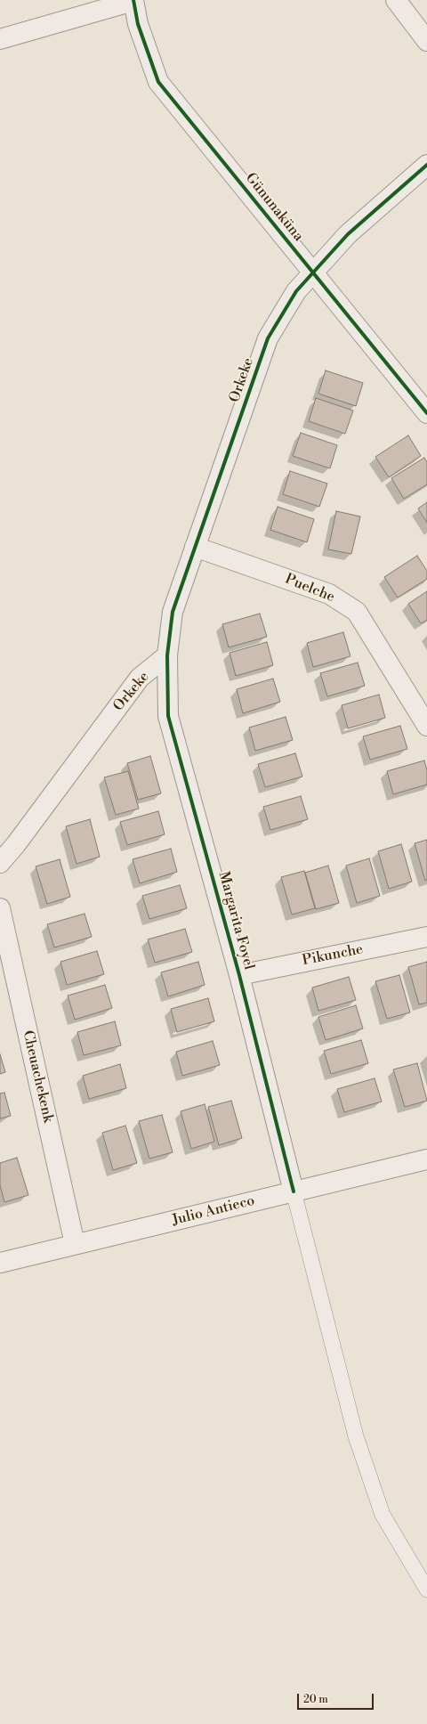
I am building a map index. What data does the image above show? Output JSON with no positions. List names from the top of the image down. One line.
{"streets":{"street":["Günunaküna","Orkeke","Puelche","Margarita Foyel","Pikunche","Cheuachekenk","Julio Antieco"]},"crossings":[["Günunaküna","Orkeke"],["Orkeke","Puelche"],["Orkeke","Margarita Foyel"],["Margarita Foyel","Pikunche"],["Margarita Foyel","Julio Antieco"],["Cheuachekenk","Julio Antieco"]],"scale_bar":"20 m"}
